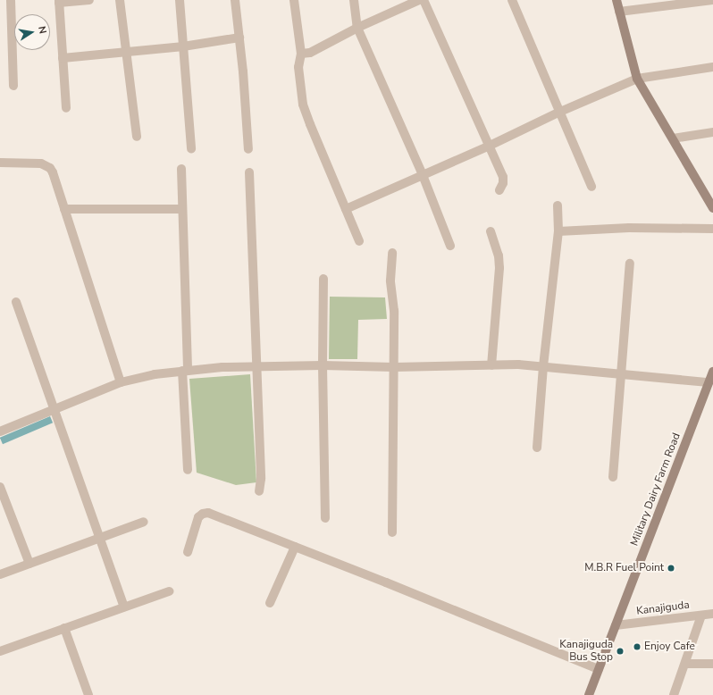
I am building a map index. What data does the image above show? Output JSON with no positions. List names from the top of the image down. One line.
{"streets":{"main road":["Military Dairy Farm Road"],"street":["Kanajiguda"]},"crossings":[["Military Dairy Farm Road","Kanajiguda"]],"places":["M.B.R Fuel Point","Enjoy Cafe","Kanajiguda Bus Stop"],"north":"right"}
